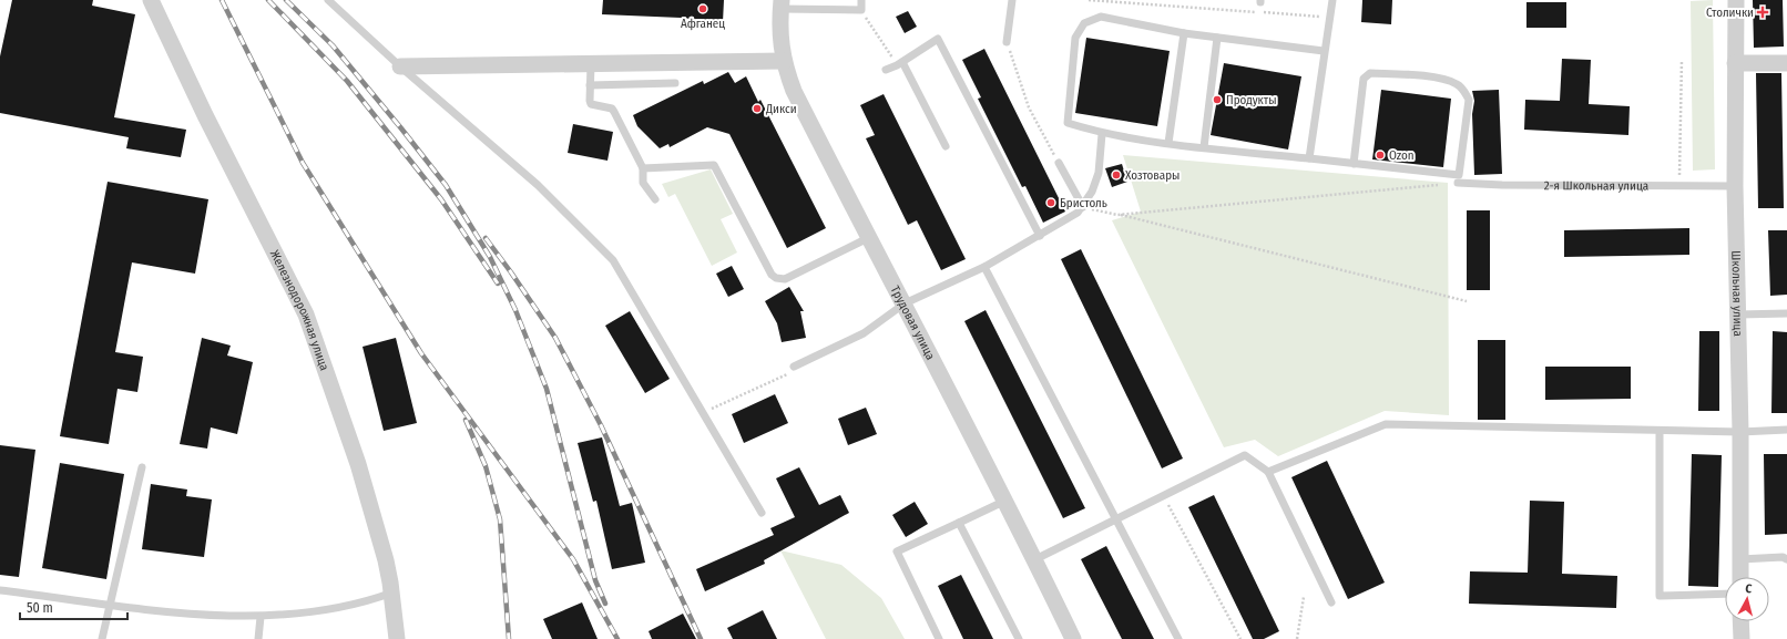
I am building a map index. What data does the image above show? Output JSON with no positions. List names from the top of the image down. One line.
{"streets":{"street":["Школьная улица","Железнодорожная улица","Трудовая улица"],"lane":["2-я Школьная улица"]},"crossings":[["2-я Школьная улица","Школьная улица"]],"places":{"other":["Афганец","Продукты","Дикси","Ozon","Хозтовары","Бристоль"],"health":["Столички"]},"scale_bar":"50 m","north":"top"}
